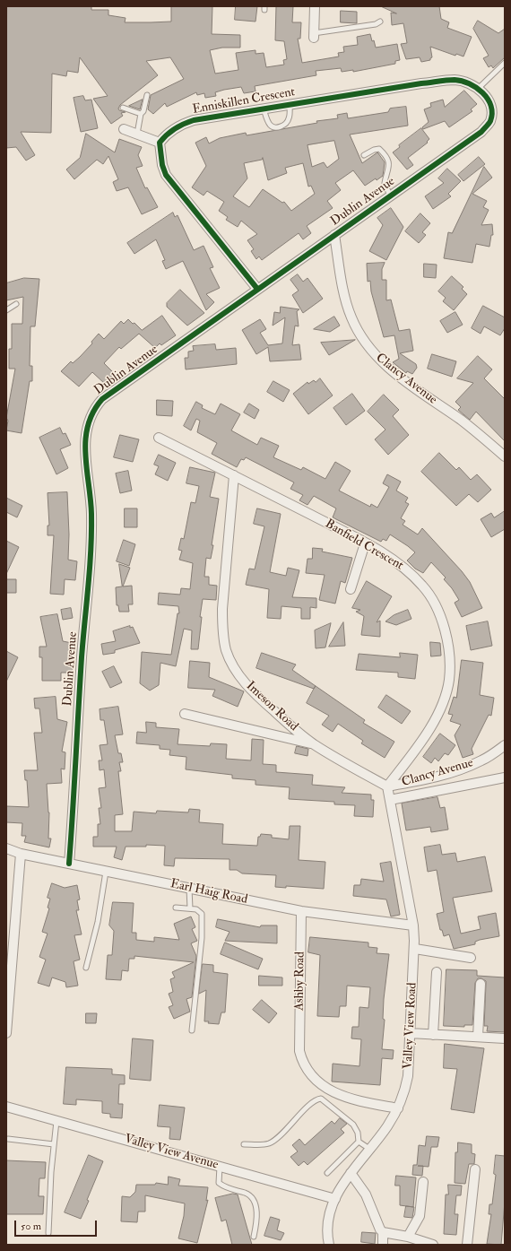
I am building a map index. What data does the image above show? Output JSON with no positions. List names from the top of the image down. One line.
{"streets":{"street":["Enniskillen Crescent","Dublin Avenue","Clancy Avenue","Banfield Crescent","Imeson Road","Earl Haig Road","Ashby Road","Valley View Road","Valley View Avenue"]},"crossings":[["Enniskillen Crescent","Dublin Avenue"],["Dublin Avenue","Clancy Avenue"],["Dublin Avenue","Earl Haig Road"],["Clancy Avenue","Banfield Crescent"],["Clancy Avenue","Imeson Road"],["Clancy Avenue","Valley View Road"],["Banfield Crescent","Imeson Road"],["Banfield Crescent","Valley View Road"],["Imeson Road","Valley View Road"],["Earl Haig Road","Ashby Road"],["Earl Haig Road","Valley View Road"],["Ashby Road","Valley View Road"],["Valley View Road","Valley View Avenue"]],"scale_bar":"50 m"}
